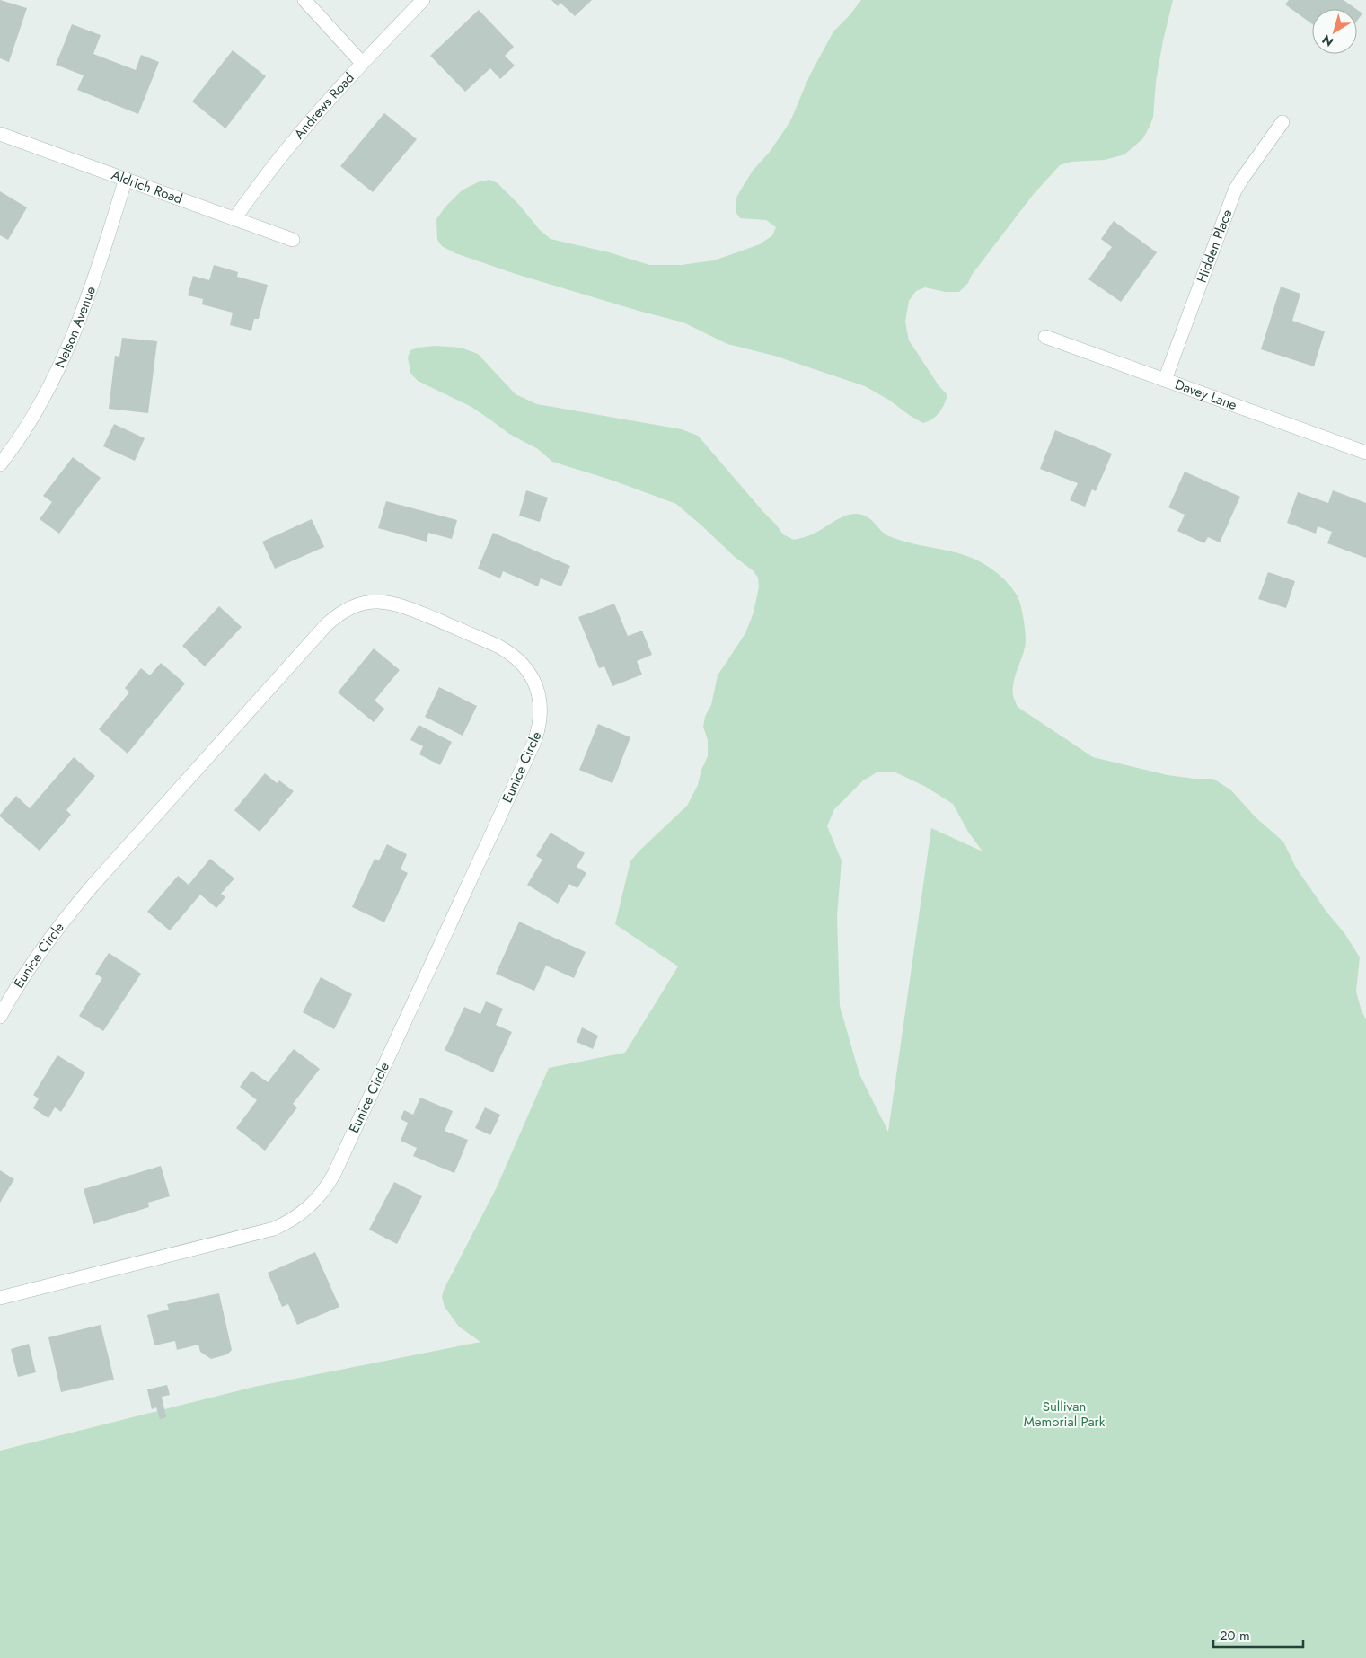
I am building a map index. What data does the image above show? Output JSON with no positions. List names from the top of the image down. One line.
{"streets":{"street":["Andrews Road","Aldrich Road","Hidden Place","Nelson Avenue","Davey Lane","Eunice Circle"]},"crossings":[["Andrews Road","Aldrich Road"],["Aldrich Road","Nelson Avenue"],["Hidden Place","Davey Lane"]],"parks":["Sullivan Memorial Park"],"scale_bar":"20 m","north":"bottom left"}
